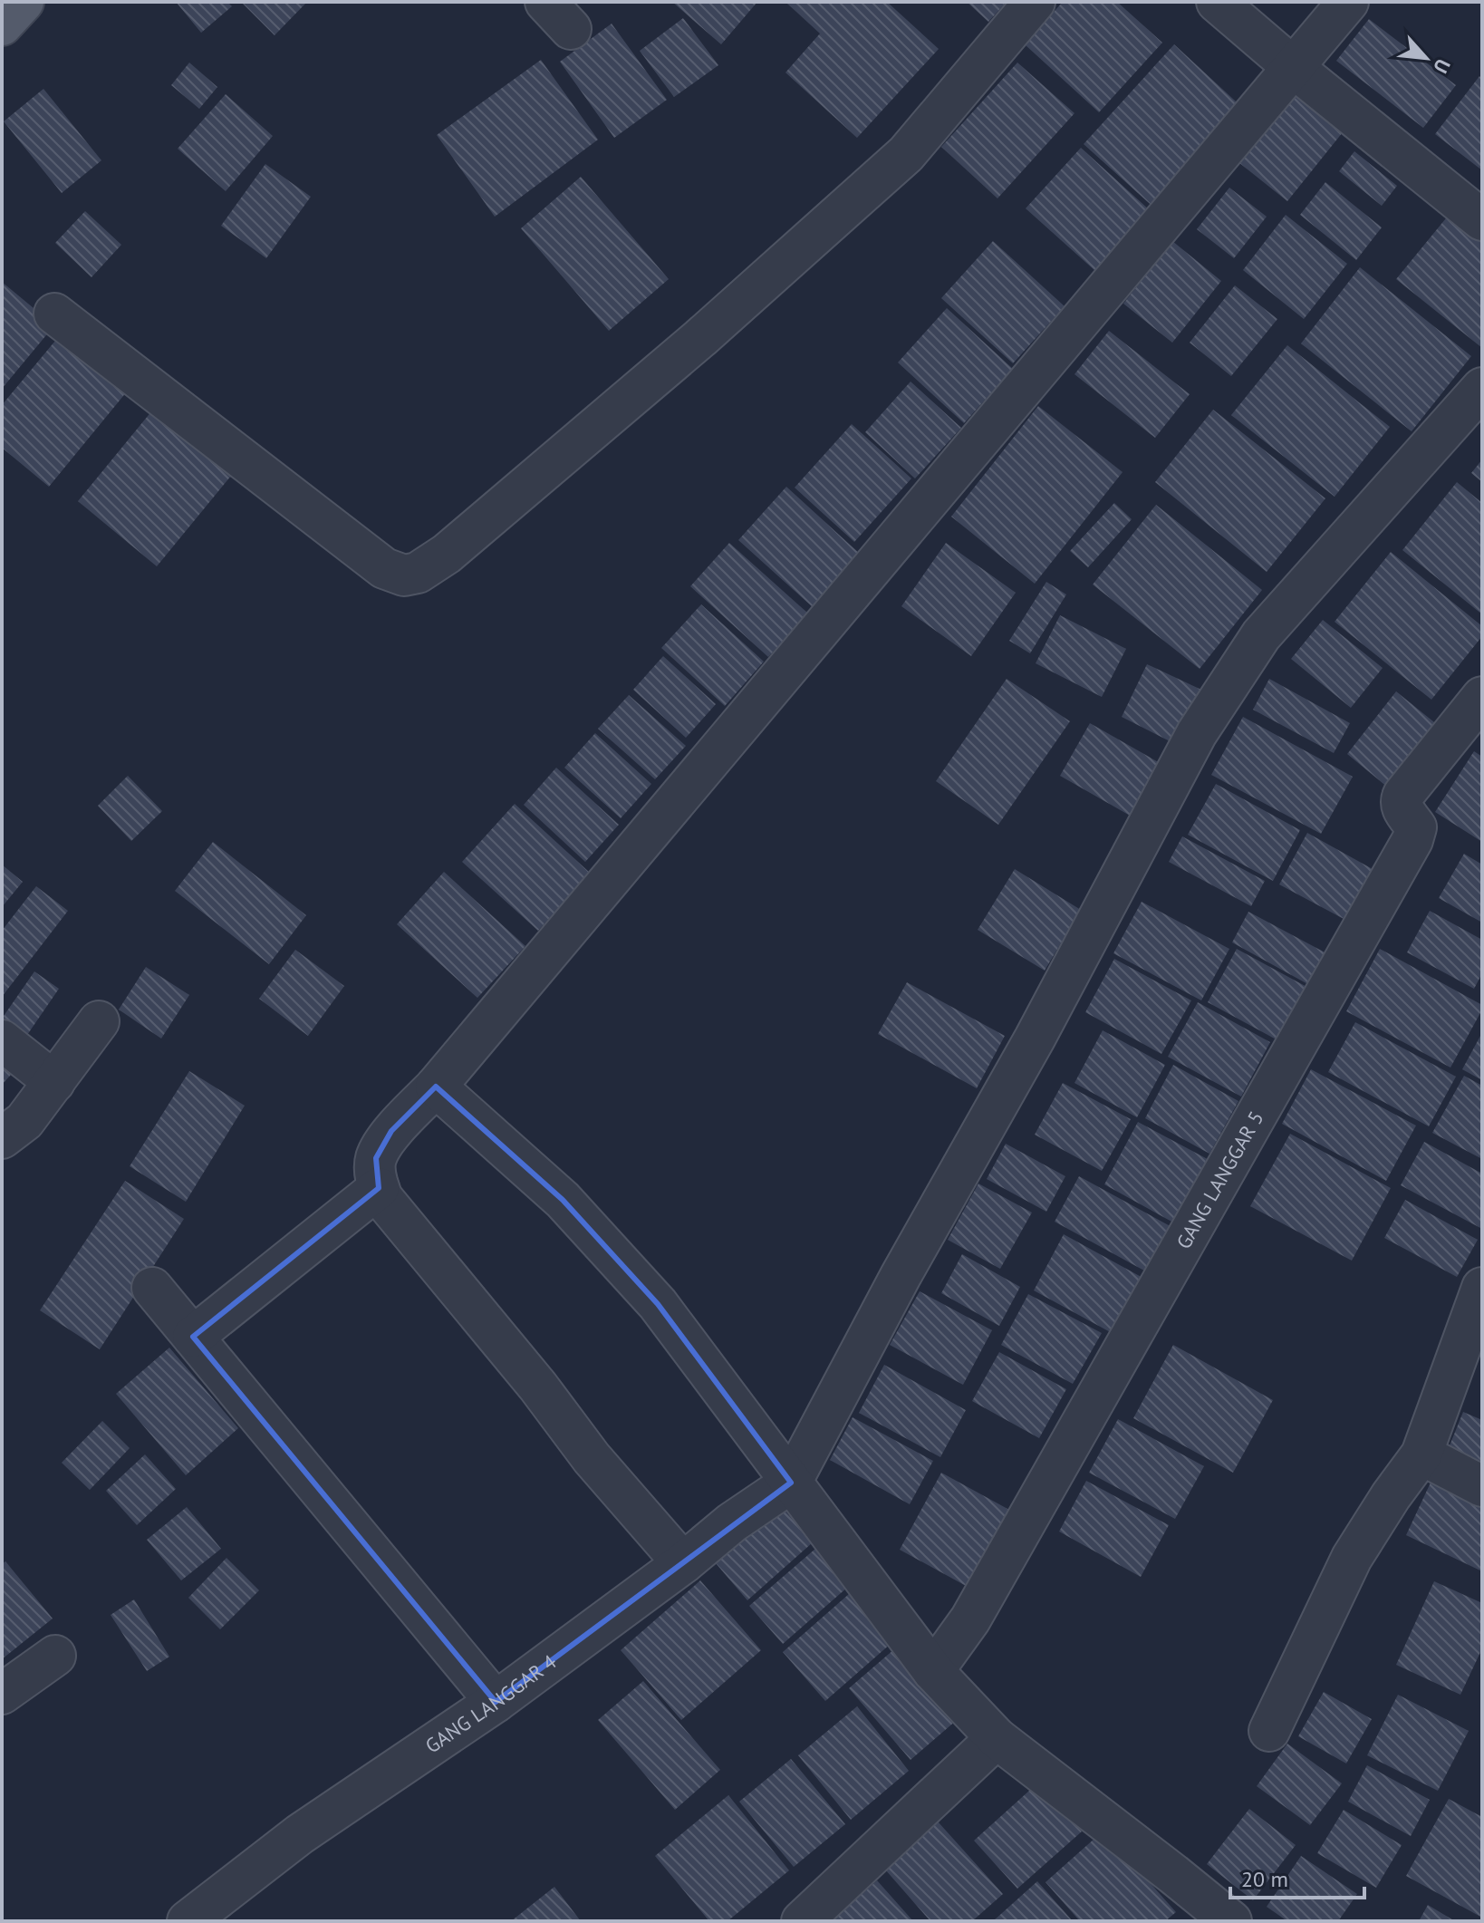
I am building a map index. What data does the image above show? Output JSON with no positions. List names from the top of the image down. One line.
{"streets":{"street":["GANG LANGGAR 5","GANG LANGGAR 4"]},"scale_bar":"20 m","north":"bottom right"}
